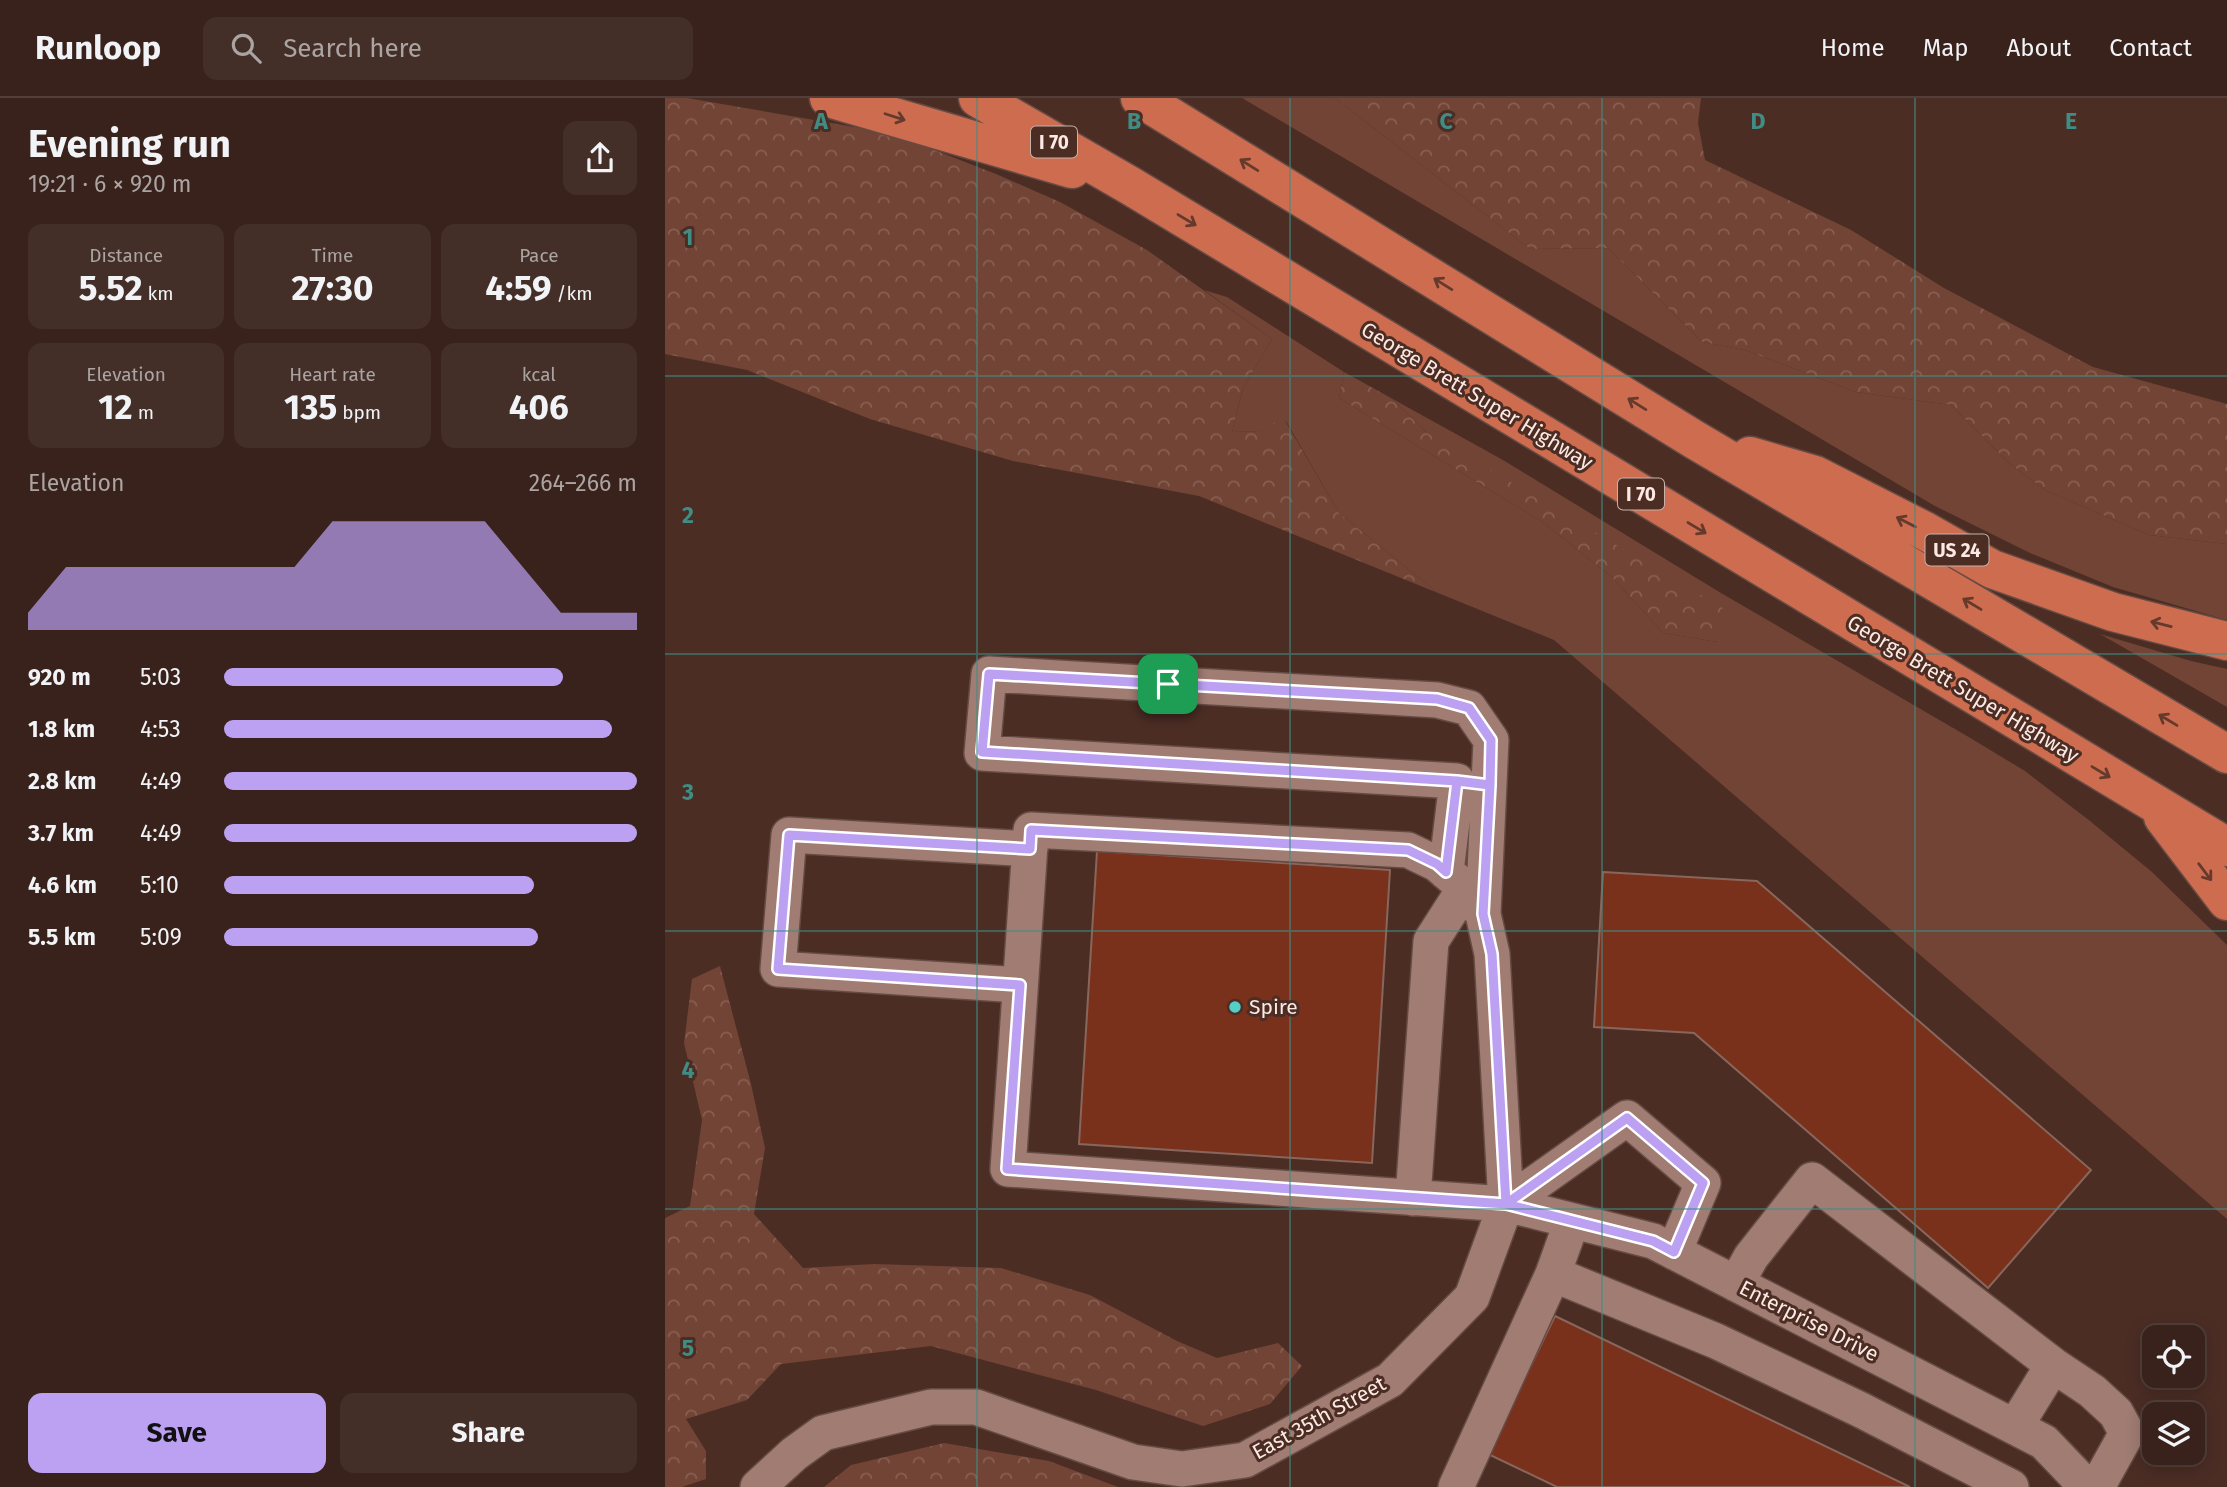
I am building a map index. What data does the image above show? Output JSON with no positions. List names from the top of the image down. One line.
{"streets":{"highway":["I 70","George Brett Super Highway","US 24"],"street":["Enterprise Drive","East 35th Street"]},"crossings":[["Enterprise Drive","East 35th Street"]],"places":["Spire"],"page":{"header":"Runloop","search":"Search here","nav":["Home","Map","About","Contact"],"heading":["Evening run","19:21 · 6 × 920 m"],"stats":[["Distance","5.52 km"],["Time","27:30"],["Pace","4:59 /km"],["Elevation","12 m"],["Heart rate","135 bpm"],["kcal","406"]],"chart":["Elevation","264–266 m"],"list":[{"name":"920 m","note":"5:03"},{"name":"1.8 km","note":"4:53"},{"name":"2.8 km","note":"4:49"},{"name":"3.7 km","note":"4:49"},{"name":"4.6 km","note":"5:10"},{"name":"5.5 km","note":"5:09"}],"buttons":["Save","Share"]},"grid":{"columns":["A","B","C","D","E"],"rows":["1","2","3","4","5"]}}
